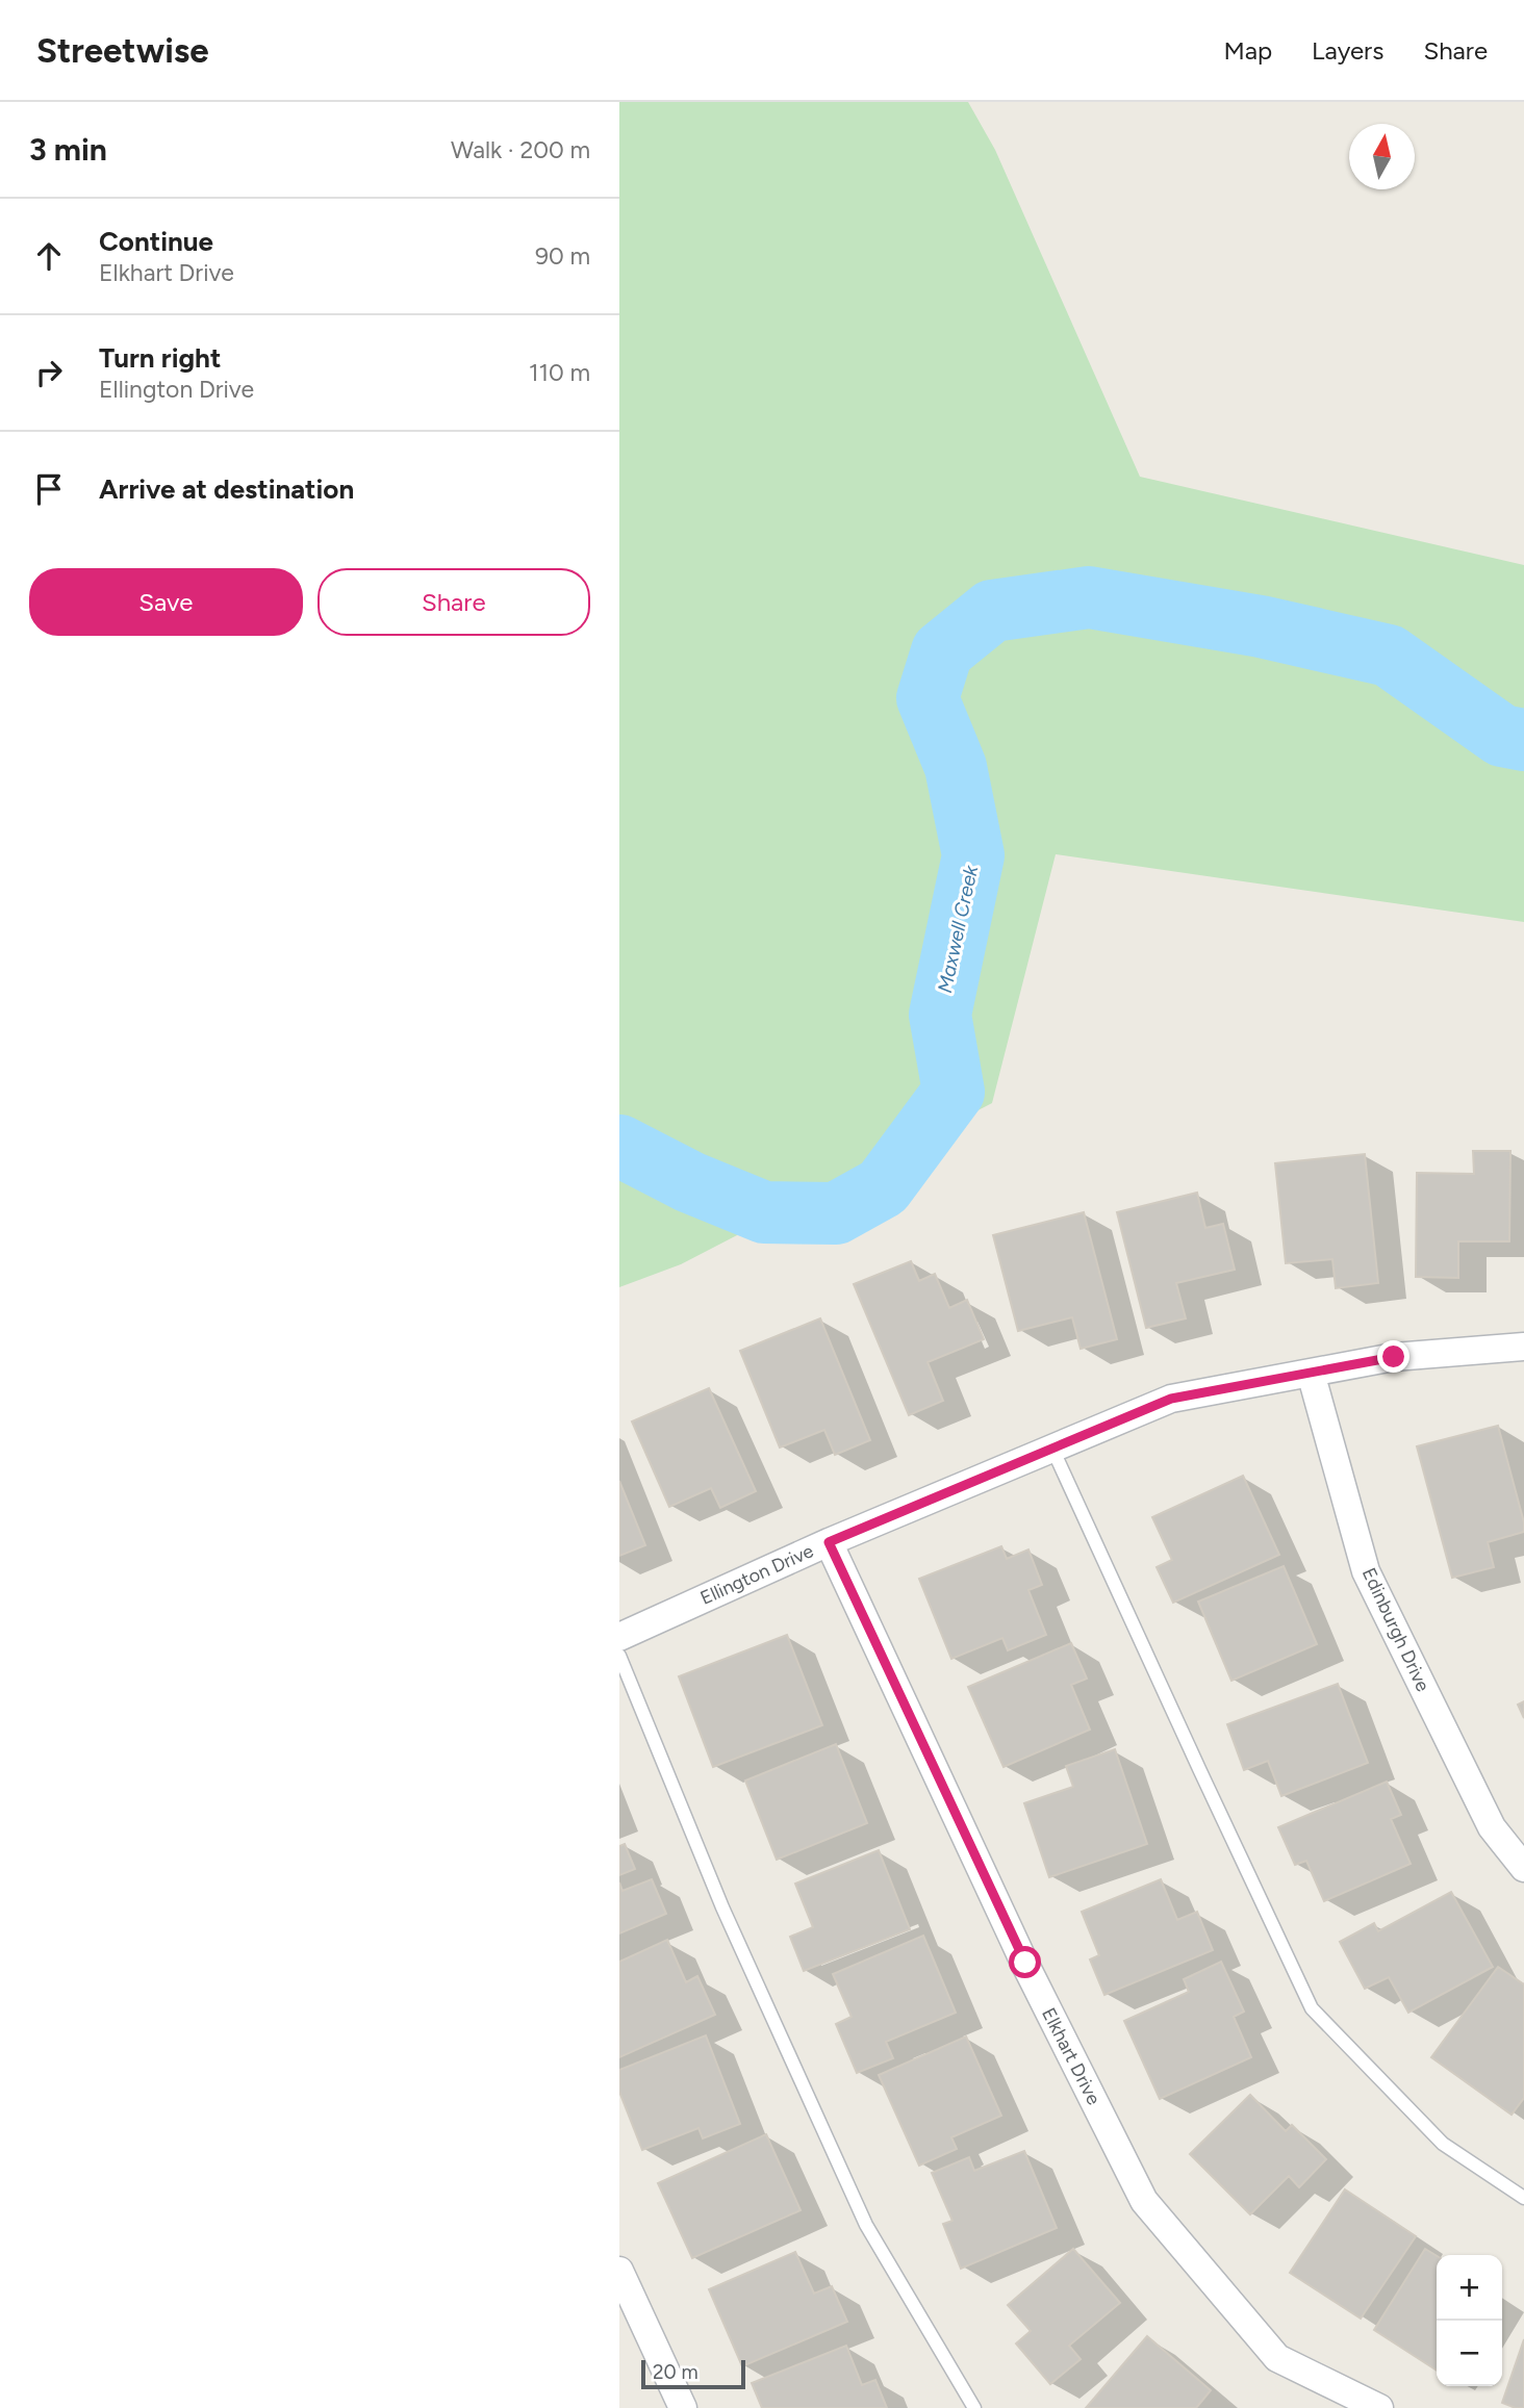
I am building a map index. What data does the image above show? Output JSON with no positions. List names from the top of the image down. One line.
{"streets":{"street":["Ellington Drive","Edinburgh Drive","Elkhart Drive"]},"crossings":[["Ellington Drive","Edinburgh Drive"],["Ellington Drive","Elkhart Drive"]],"water":["Maxwell Creek"],"scale_bar":"20 m","north":"top","page":{"header":"Streetwise","nav":["Map","Layers","Share"],"heading":["3 min","Walk · 200 m"],"list":[["Continue","Elkhart Drive","90 m"],["Turn right","Ellington Drive","110 m"],"Arrive at destination"],"buttons":["Save","Share"],"map_buttons":["+","−"],"scale":"20 m"}}
